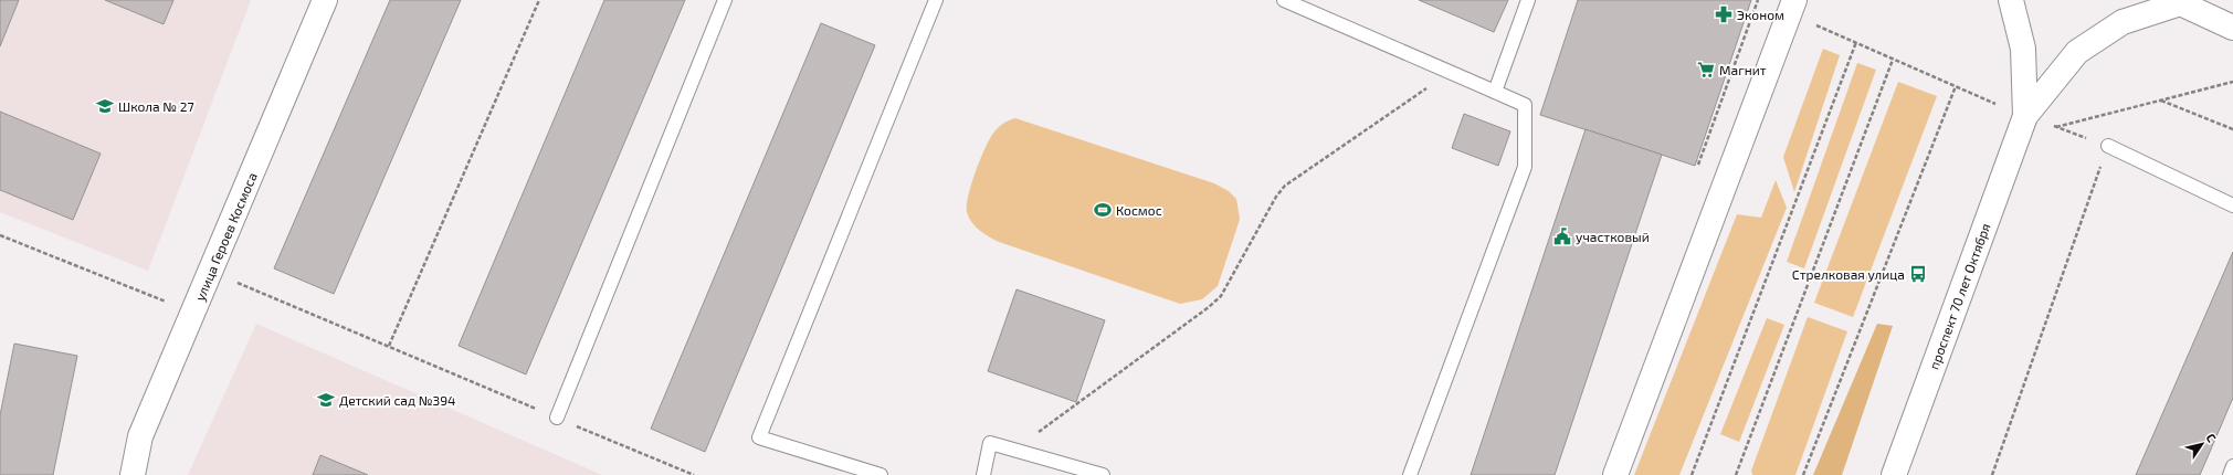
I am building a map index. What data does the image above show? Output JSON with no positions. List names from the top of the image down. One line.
{"streets":{"street":["улица Героев Космоса","проспект 70 лет Октября"]},"places":{"pharmacy":["Эконом"],"supermarket":["Магнит"],"school or university":["Школа № 27","Детский сад №394"],"sports":["Космос"],"public building":["участковый"],"bus stop":["Стрелковая улица"]},"north":"top right"}
